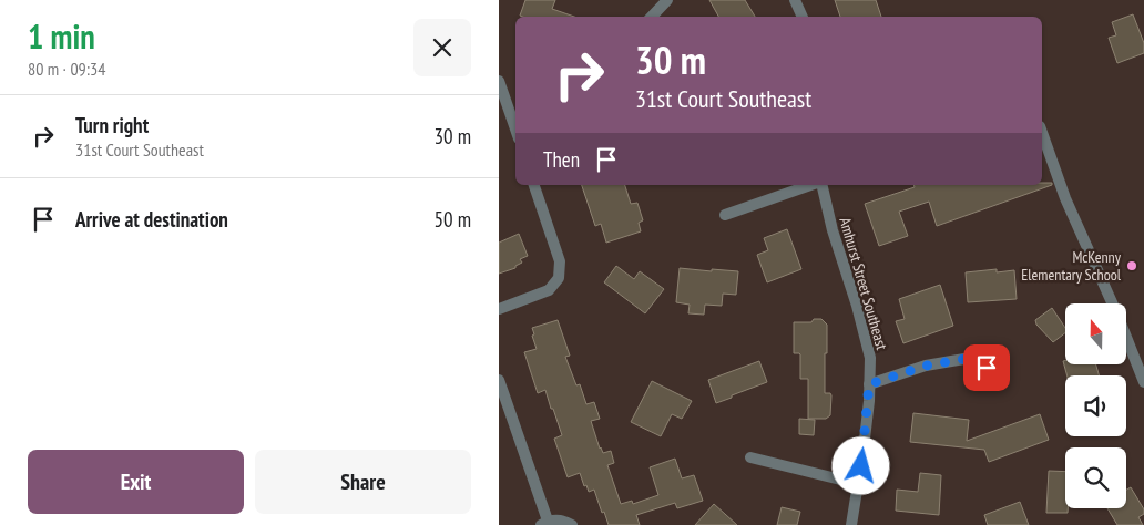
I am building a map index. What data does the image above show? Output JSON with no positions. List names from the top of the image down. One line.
{"streets":{"street":["Amhurst Street Southeast"]},"places":["McKenny Elementary School"],"north":"top","page":{"heading":["1 min","80 m · 09:34"],"turn":["30 m","31st Court Southeast"],"list":[{"name":"Turn right","note":"31st Court Southeast","value":"30 m"},{"name":"Arrive at destination","value":"50 m"}],"then":"Then","buttons":["Exit","Share"]}}
